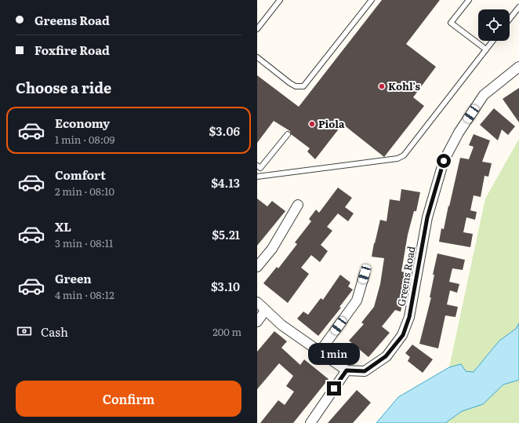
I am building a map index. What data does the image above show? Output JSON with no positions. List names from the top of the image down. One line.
{"streets":{"street":["Greens Road"]},"places":["Kohl's","Piola"],"page":{"banner":["Greens Road","Foxfire Road"],"heading":"Choose a ride","list":[{"name":"Economy","note":"1 min · 08:09","value":"$3.06"},{"name":"Comfort","note":"2 min · 08:10","value":"$4.13"},{"name":"XL","note":"3 min · 08:11","value":"$5.21"},{"name":"Green","note":"4 min · 08:12","value":"$3.10"}],"pay":["Cash","200 m"],"bubble":"1 min","buttons":"Confirm"}}
